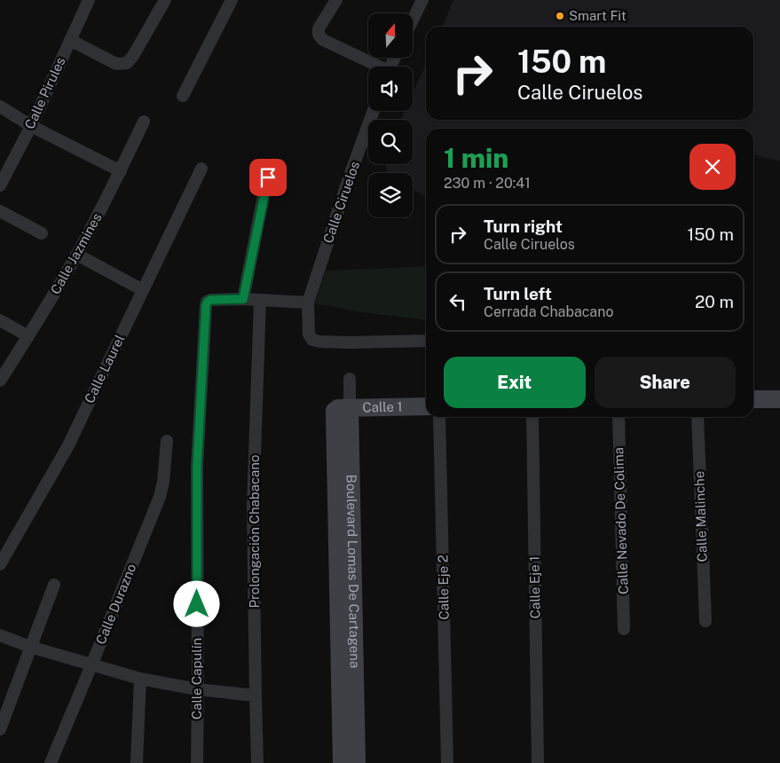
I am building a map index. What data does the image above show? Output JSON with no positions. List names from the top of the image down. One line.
{"streets":{"street":["Calle Pirules","Calle Ciruelos","Calle Jazmines","Calle Laurel","Calle 1","Calle Malinche","Calle Nevado De Colima","Prolongación Chabacano","Boulevard Lomas De Cartagena","Calle Eje 2","Calle Eje 1","Calle Durazno","Calle Capulín"]},"crossings":[["Calle 1","Boulevard Lomas De Cartagena"]],"places":["Smart Fit"],"north":"top","page":{"turn":["150 m","Calle Ciruelos"],"heading":["1 min","230 m · 20:41"],"list":[{"name":"Turn right","note":"Calle Ciruelos","value":"150 m"},{"name":"Turn left","note":"Cerrada Chabacano","value":"20 m"}],"buttons":["Exit","Share"]}}
